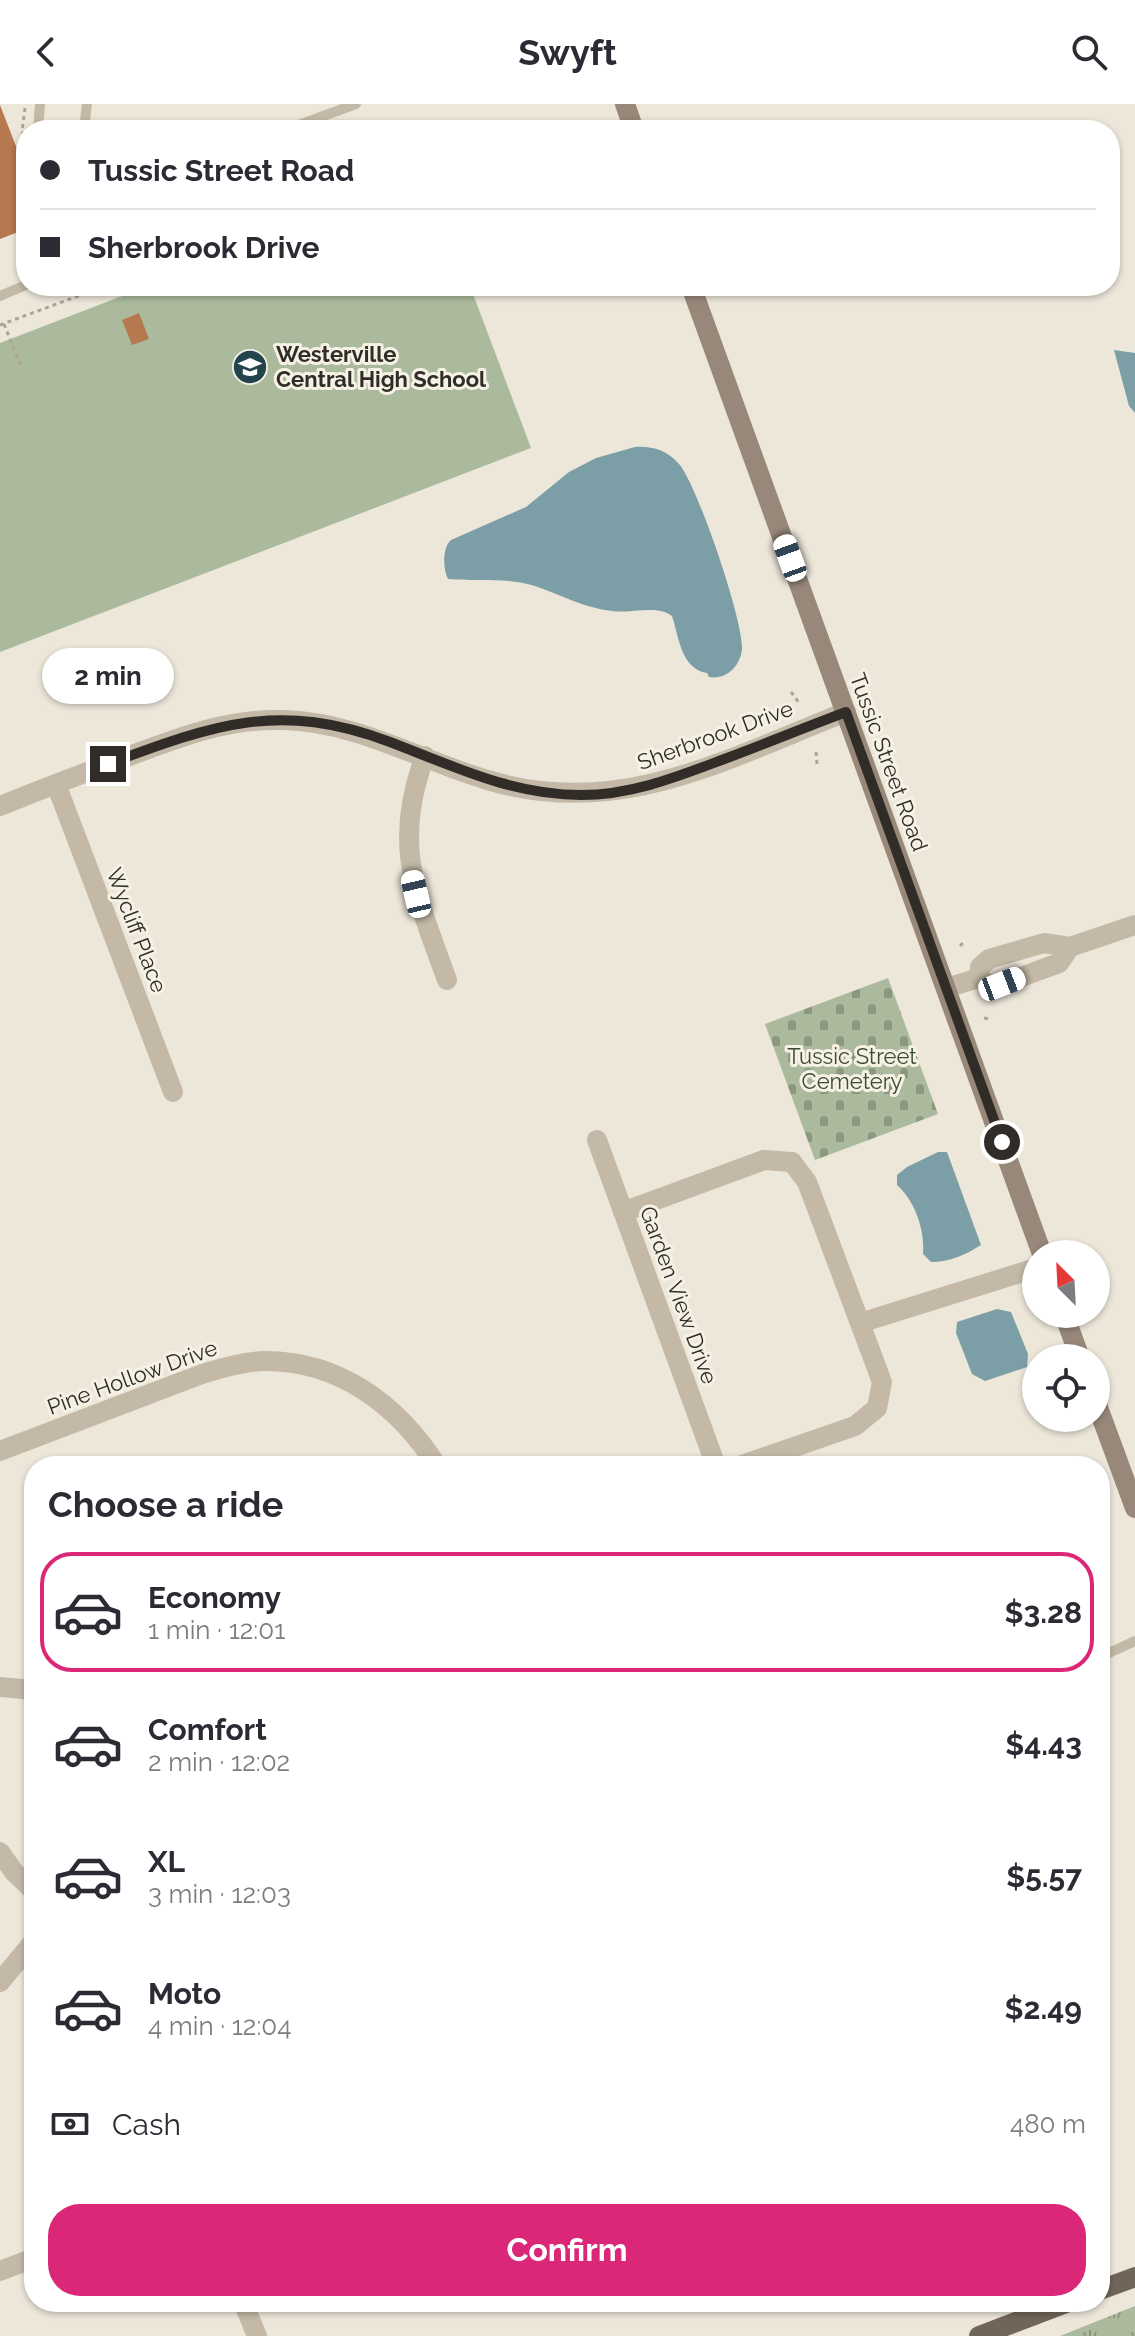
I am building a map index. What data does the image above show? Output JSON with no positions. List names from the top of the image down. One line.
{"streets":{"main road":["Tussic Street Road"],"street":["Sherbrook Drive","Wycliff Place","Garden View Drive","Pine Hollow Drive"]},"crossings":[["Sherbrook Drive","Tussic Street Road"],["Sherbrook Drive","Wycliff Place"]],"parks":["Tussic Street Cemetery"],"places":{"school or university":["Westerville Central High School"]},"north":"top left","page":{"header":"Swyft","banner":["Tussic Street Road","Sherbrook Drive"],"bubble":"2 min","heading":"Choose a ride","list":[{"name":"Economy","note":"1 min · 12:01","value":"$3.28"},{"name":"Comfort","note":"2 min · 12:02","value":"$4.43"},{"name":"XL","note":"3 min · 12:03","value":"$5.57"},{"name":"Moto","note":"4 min · 12:04","value":"$2.49"}],"pay":["Cash","480 m"],"buttons":"Confirm"}}
